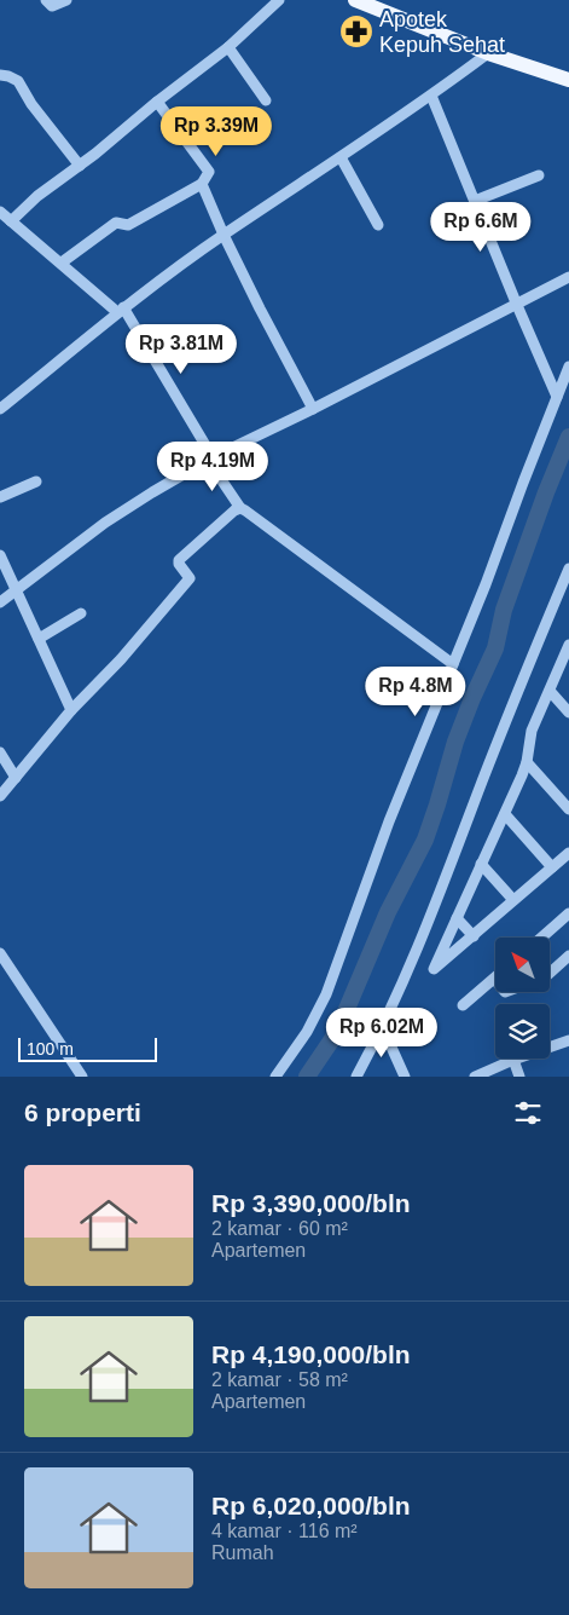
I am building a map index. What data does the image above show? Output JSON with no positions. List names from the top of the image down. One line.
{"places":{"pharmacy":["Apotek Kepuh Sehat"]},"scale_bar":"100 m","north":"top left","page":{"price":["Rp 3.39M","Rp 6.6M","Rp 3.81M","Rp 4.19M","Rp 4.8M","Rp 6.02M"],"scale":"100 m","heading":"6 properti","list":[{"name":"Rp 3,390,000/bln","note":"2 kamar · 60 m² · Apartemen"},{"name":"Rp 4,190,000/bln","note":"2 kamar · 58 m² · Apartemen"},{"name":"Rp 6,020,000/bln","note":"4 kamar · 116 m² · Rumah"}]}}
